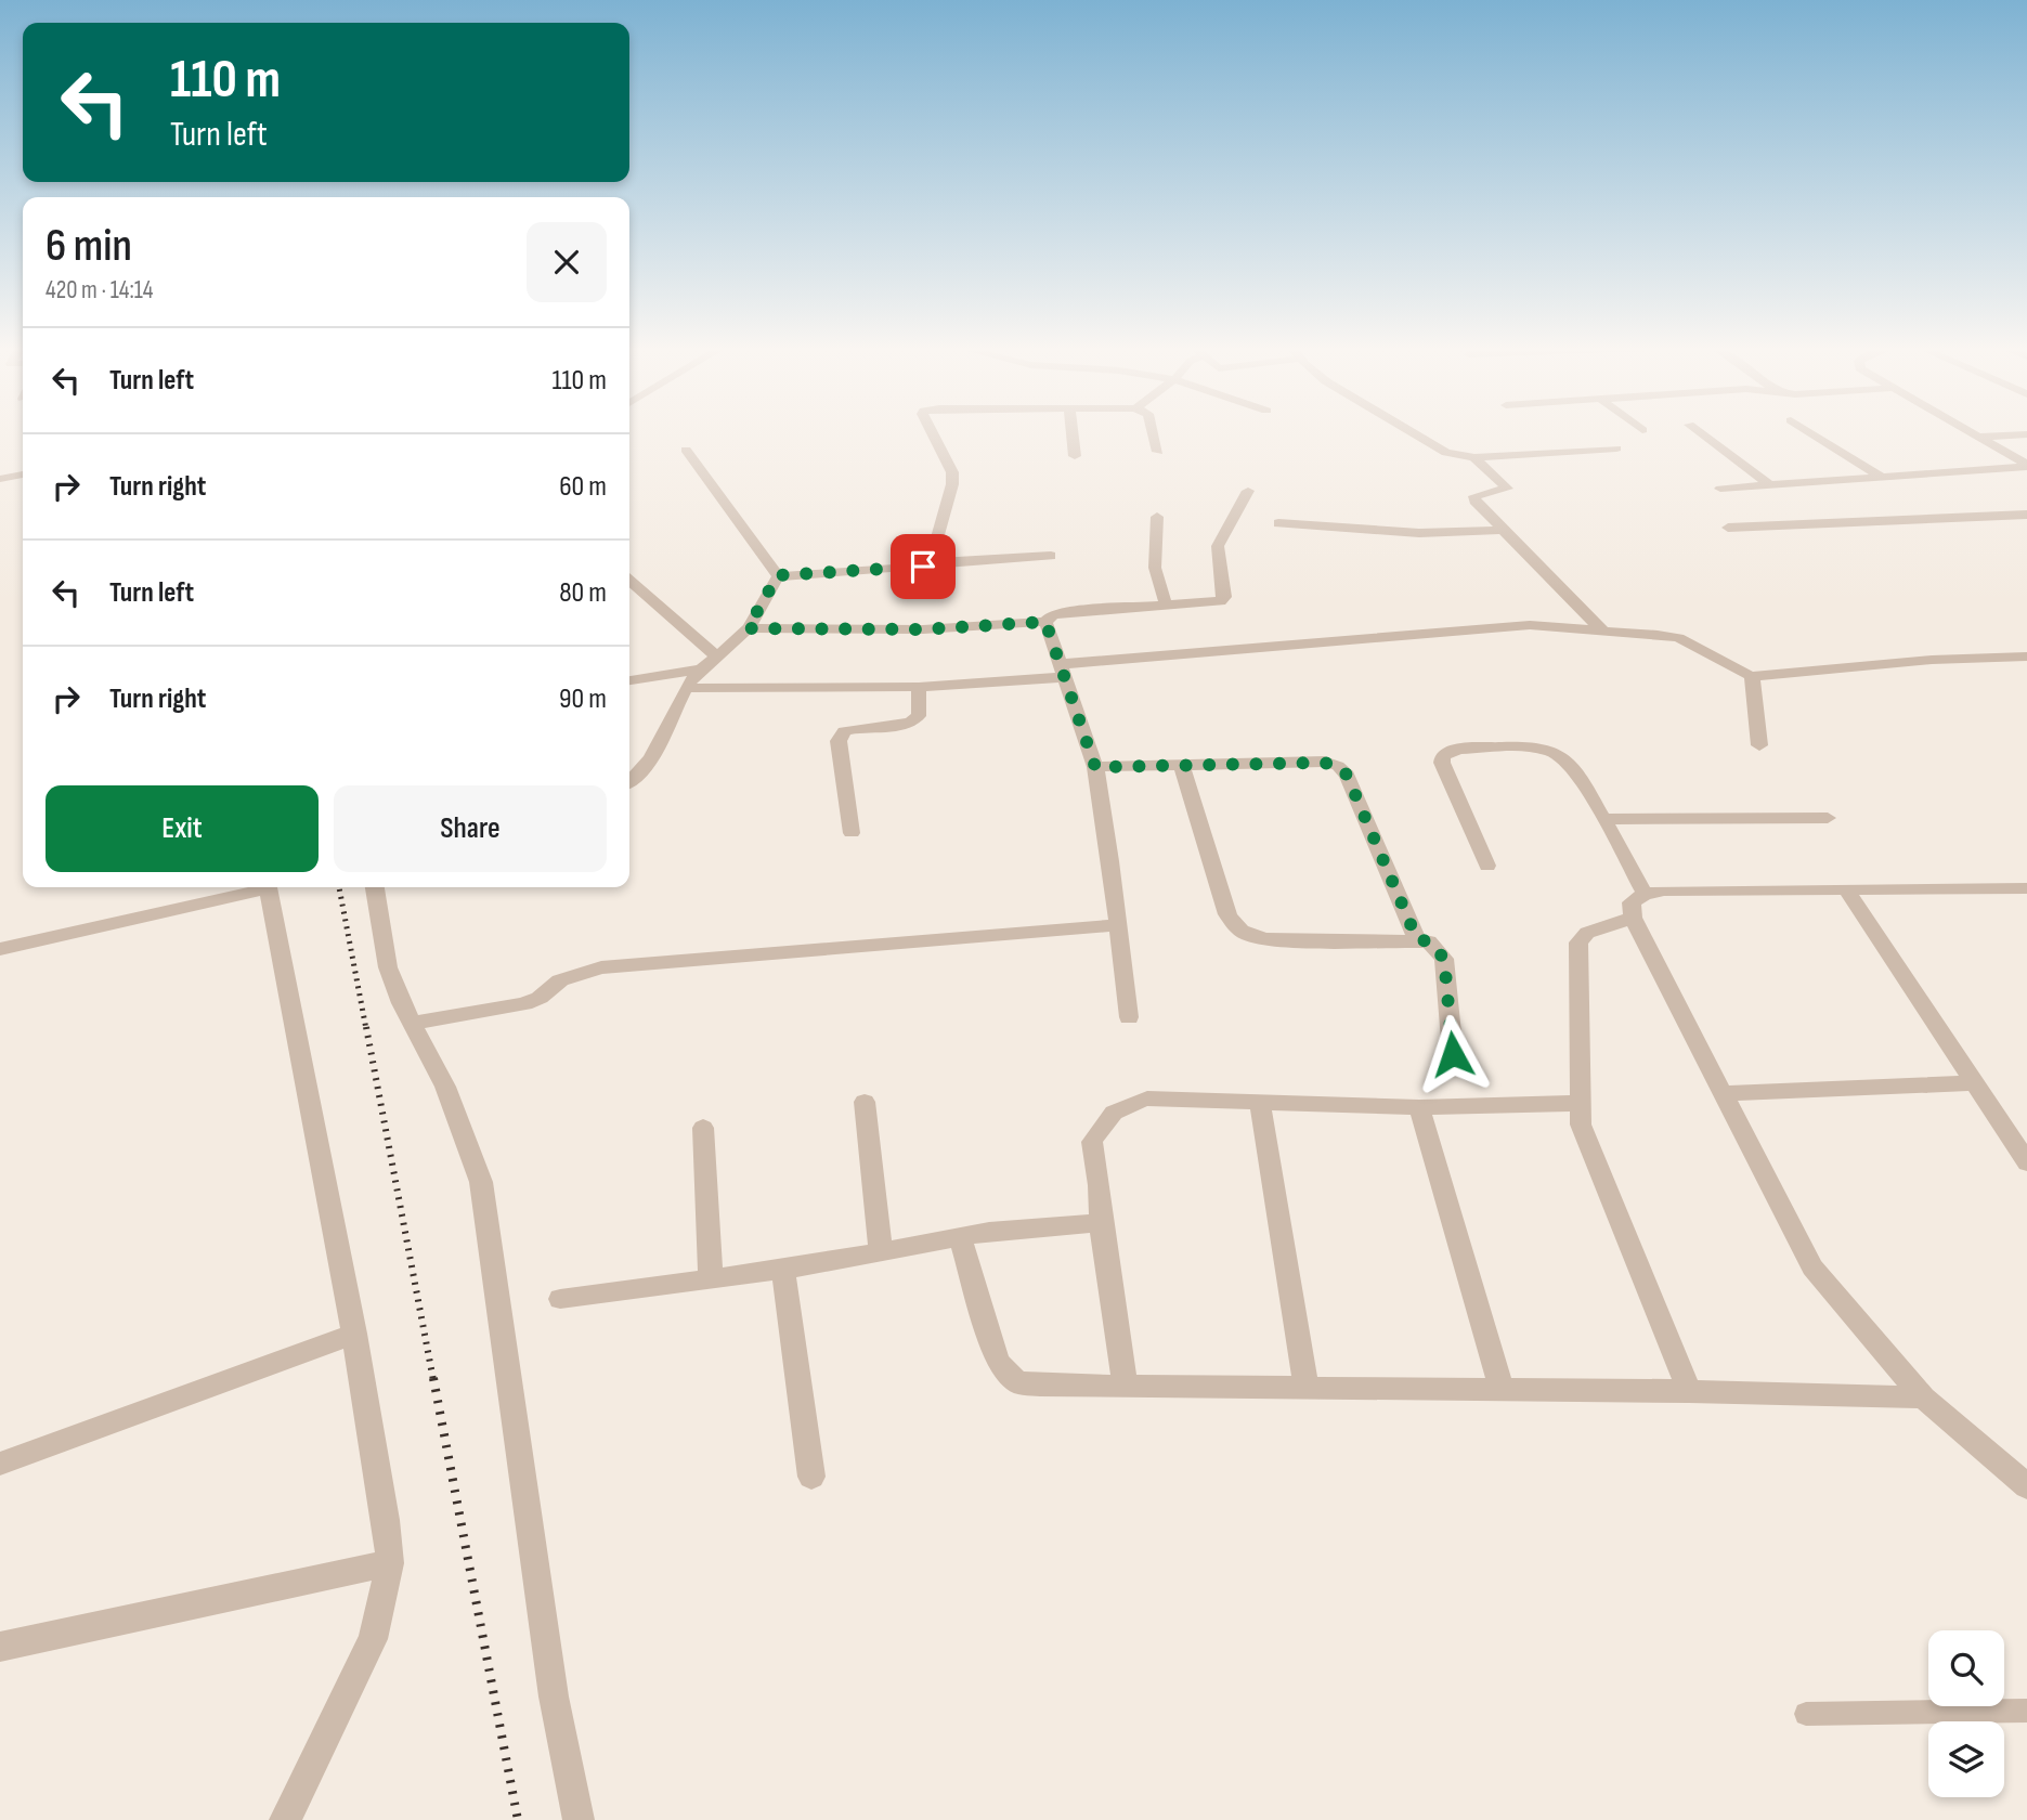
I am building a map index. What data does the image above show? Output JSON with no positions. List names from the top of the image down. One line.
{"page":{"turn":["110 m","Turn left"],"heading":["6 min","420 m · 14:14"],"list":[{"name":"Turn left","value":"110 m"},{"name":"Turn right","value":"60 m"},{"name":"Turn left","value":"80 m"},{"name":"Turn right","value":"90 m"}],"buttons":["Exit","Share"]}}
